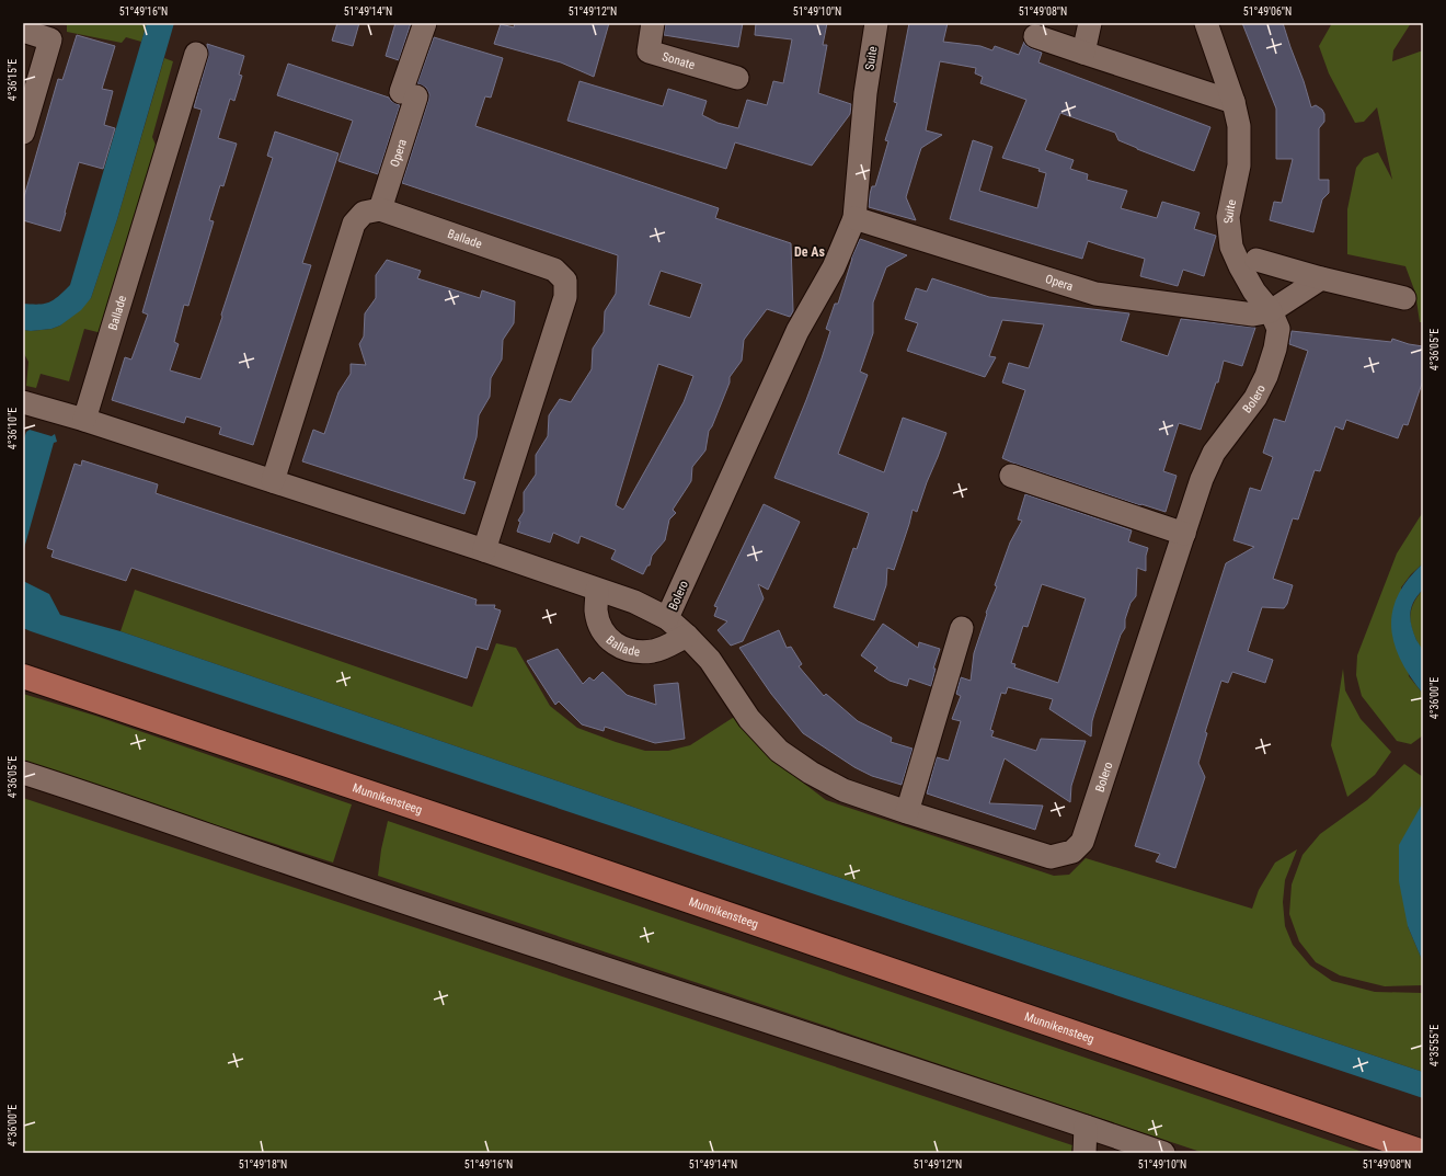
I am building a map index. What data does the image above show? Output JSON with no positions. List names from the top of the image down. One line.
{"streets":{"main road":["Munnikensteeg"],"street":["Suite","Sonate","Opera","Ballade","Bolero"]},"crossings":[["Suite","Opera"],["Suite","Bolero"],["Opera","Ballade"],["Opera","Bolero"],["Ballade","Bolero"]],"districts":["De As"],"coordinates":["51°49'16\"N","51°49'14\"N","51°49'12\"N","51°49'10\"N","51°49'08\"N","51°49'06\"N","4°36'15\"E","4°36'05\"E","4°36'10\"E","4°36'00\"E","4°35'55\"E","51°49'18\"N"]}
